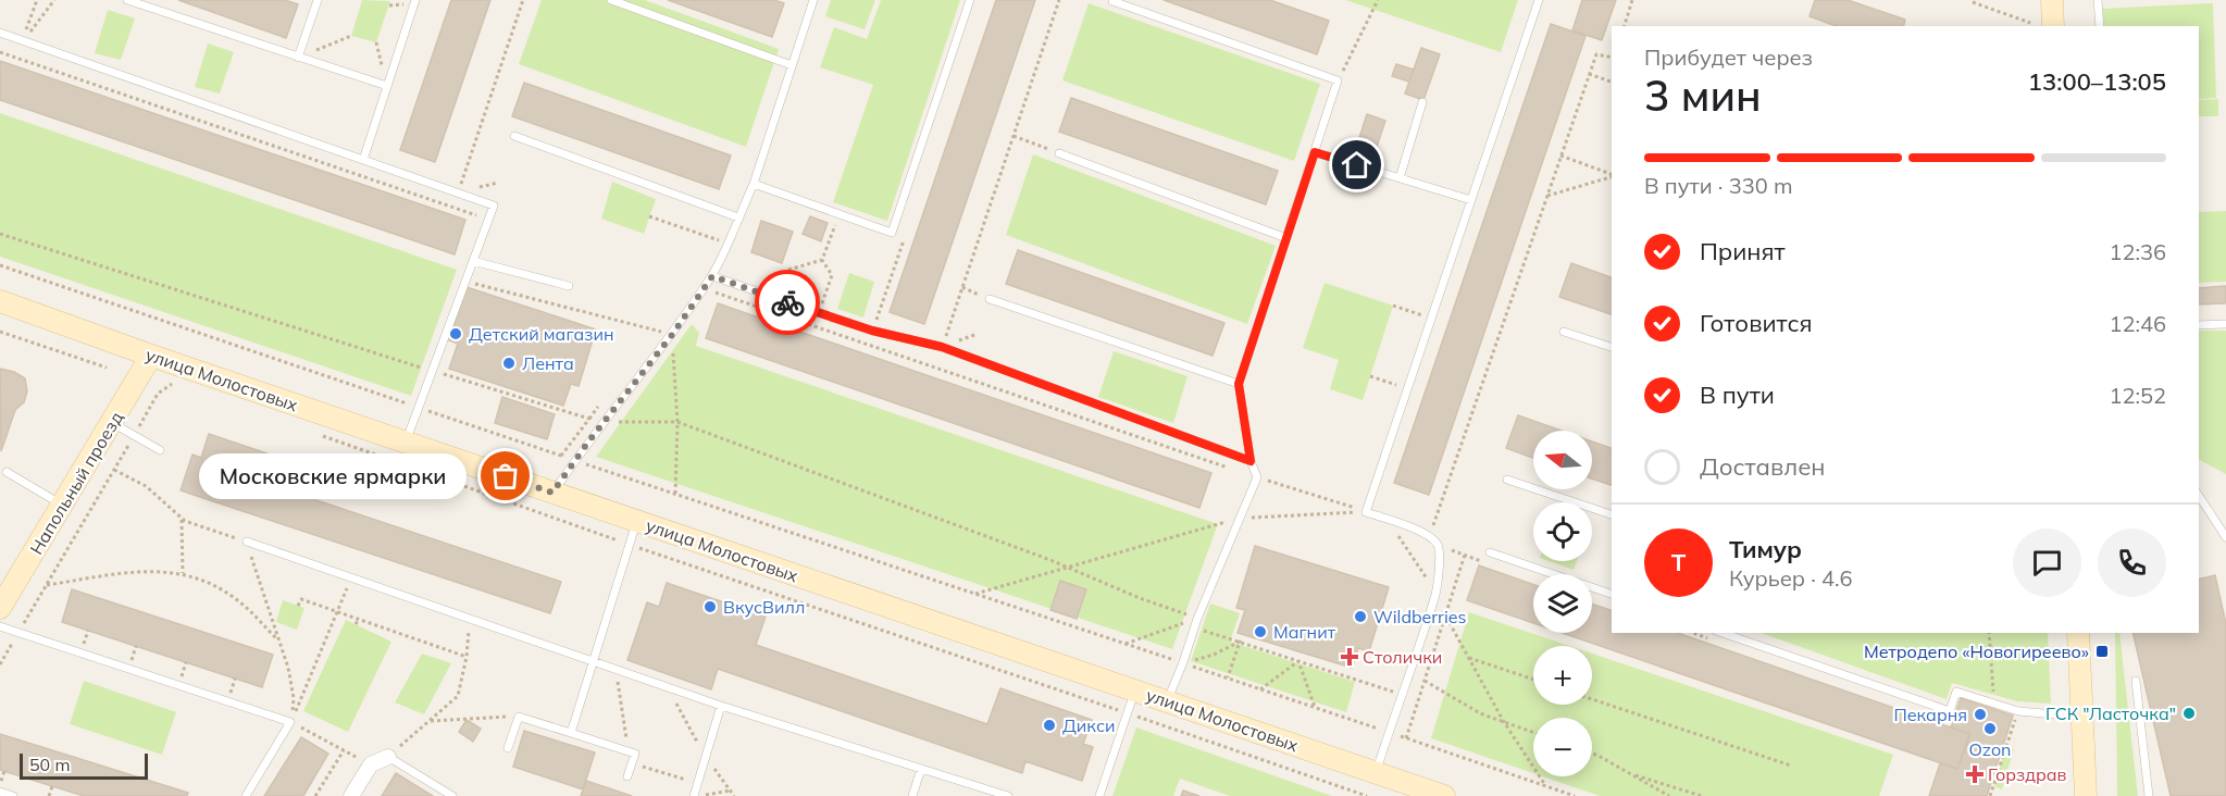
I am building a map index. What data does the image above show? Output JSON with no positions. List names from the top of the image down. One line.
{"streets":{"street":["улица Молостовых","Напольный проезд"]},"crossings":[["улица Молостовых","Напольный проезд"]],"places":{"other":["Детский магазин","Лента","Московские ярмарки","ВкусВилл","Wildberries","Магнит","ГСК \"Ласточка\"","Пекарня","Дикси","Ozon"],"transit":["Метродепо «Новогиреево»"],"health":["Столички","Горздрав"]},"scale_bar":"50 m","north":"left","page":{"heading":["3 мин","Прибудет через","13:00–13:05"],"panel":["Тимур","Курьер · 4.6"],"bar":"В пути · 330 m","list":[["Принят","12:36"],["Готовится","12:46"],["В пути","12:52"],"Доставлен"],"map_buttons":["+","−"],"bubble":"Московские ярмарки","round":"Т","scale":"50 m"}}
